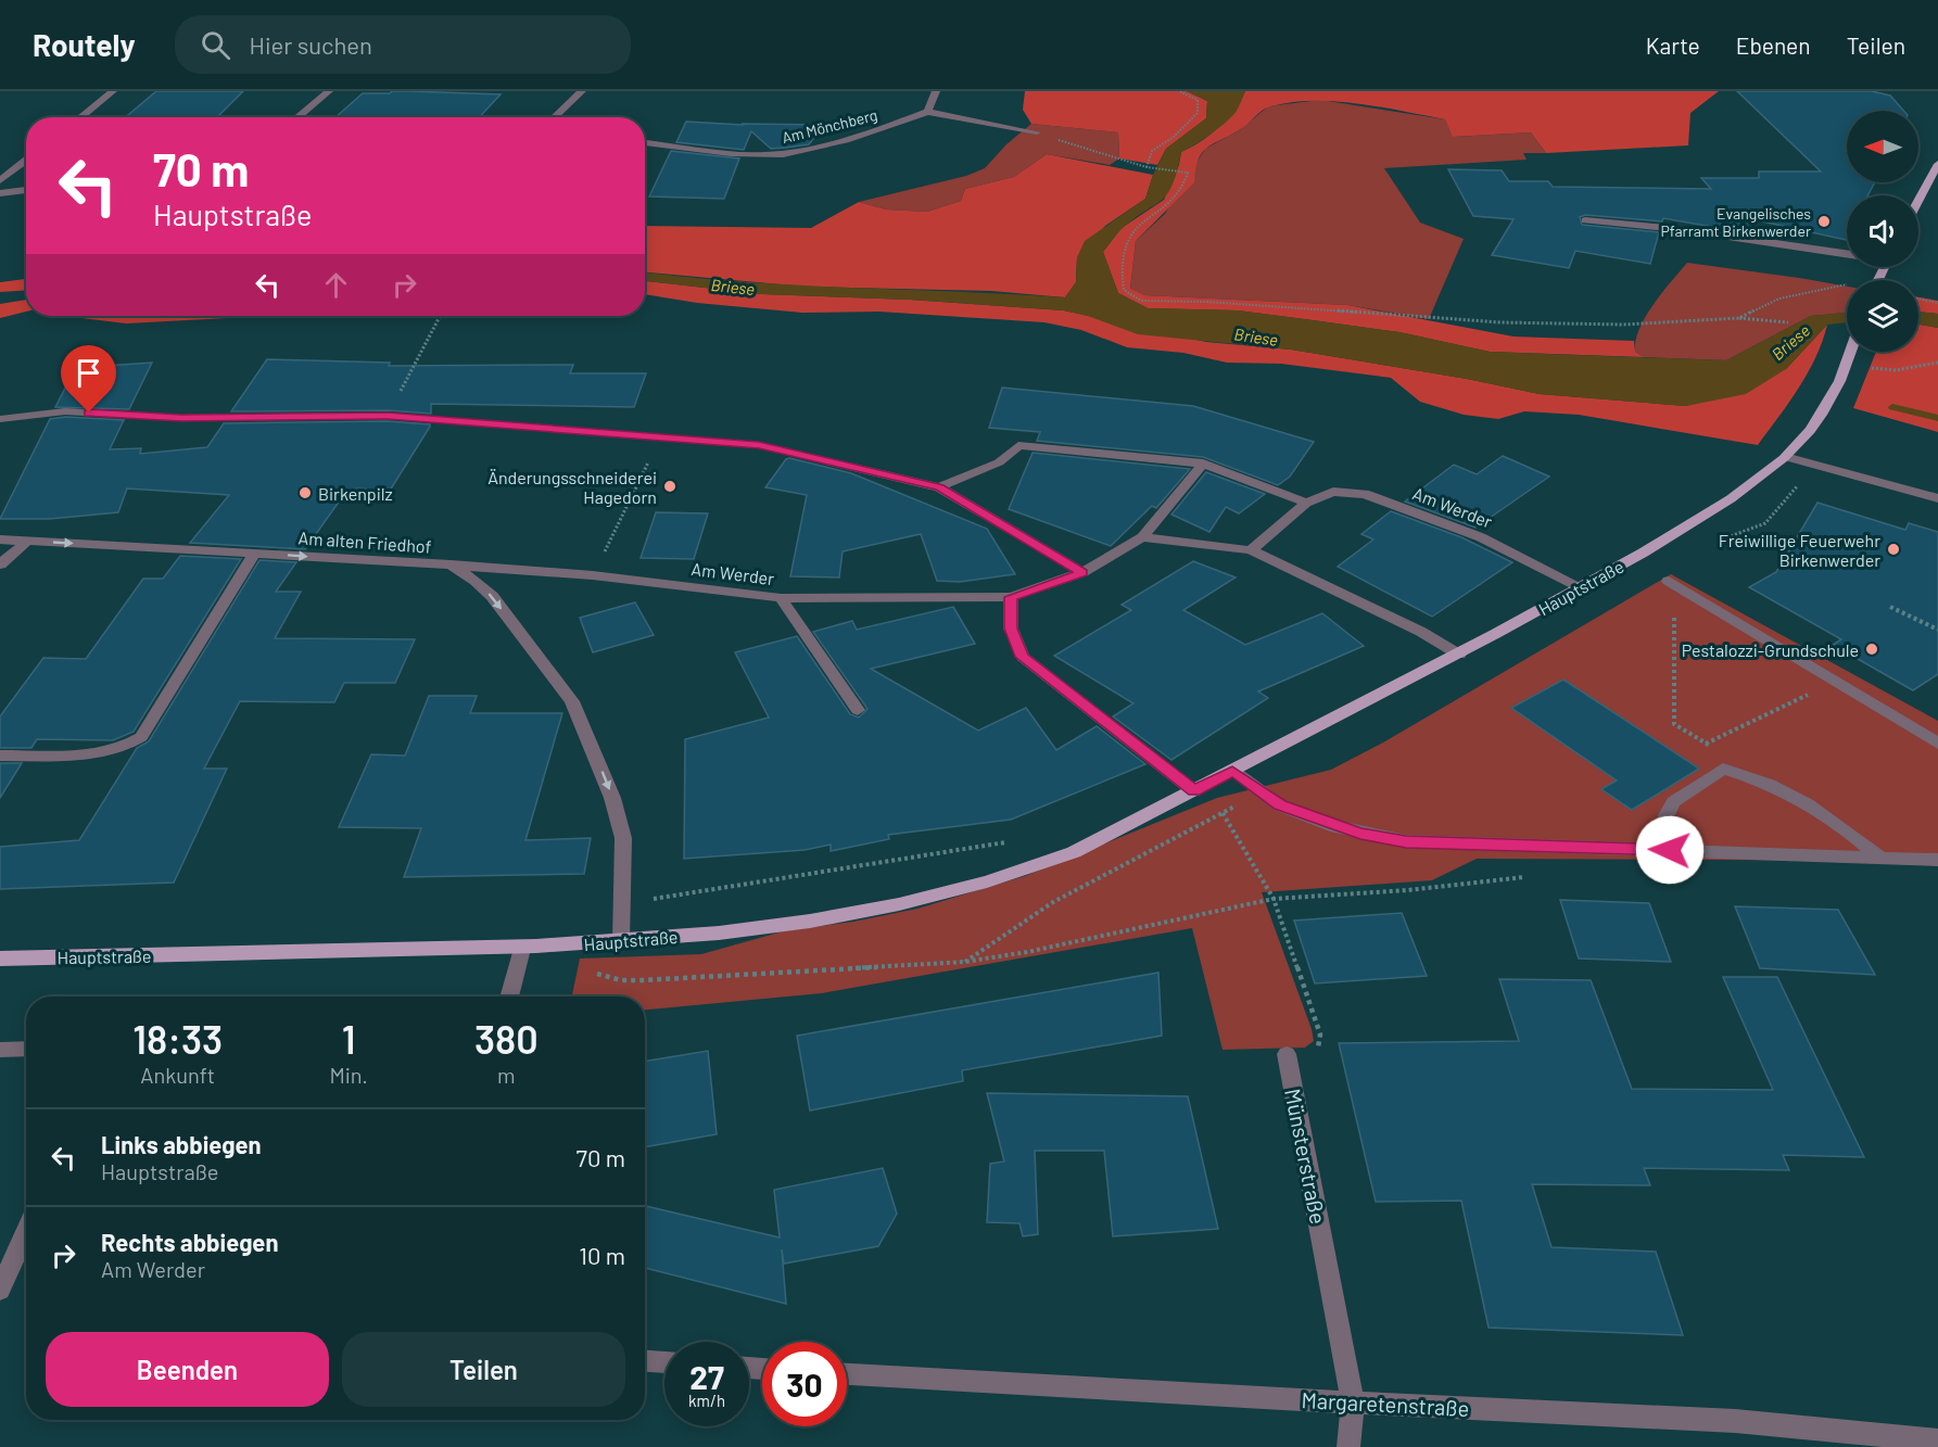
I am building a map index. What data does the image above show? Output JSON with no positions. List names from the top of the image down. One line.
{"streets":{"main road":["Hauptstraße"],"street":["Am Mönchberg","Am Werder","Am alten Friedhof","Münsterstraße","Margaretenstraße"]},"crossings":[["Am Werder","Am alten Friedhof"],["Am Werder","Hauptstraße"],["Am alten Friedhof","Hauptstraße"],["Münsterstraße","Margaretenstraße"]],"one_way":["Am alten Friedhof"],"water":["Briese"],"places":["Evangelisches Pfarramt Birkenwerder","Änderungsschneiderei Hagedorn","Birkenpilz","Freiwillige Feuerwehr Birkenwerder","Pestalozzi-Grundschule"],"north":"left","page":{"header":"Routely","search":"Hier suchen","nav":["Karte","Ebenen","Teilen"],"turn":["70 m","Hauptstraße"],"eta":["18:33","Ankunft","1","Min.","380","m"],"list":[{"name":"Links abbiegen","note":"Hauptstraße","value":"70 m"},{"name":"Rechts abbiegen","note":"Am Werder","value":"10 m"}],"buttons":["Beenden","Teilen"],"speed":"27 km/h","limit":"30"}}
